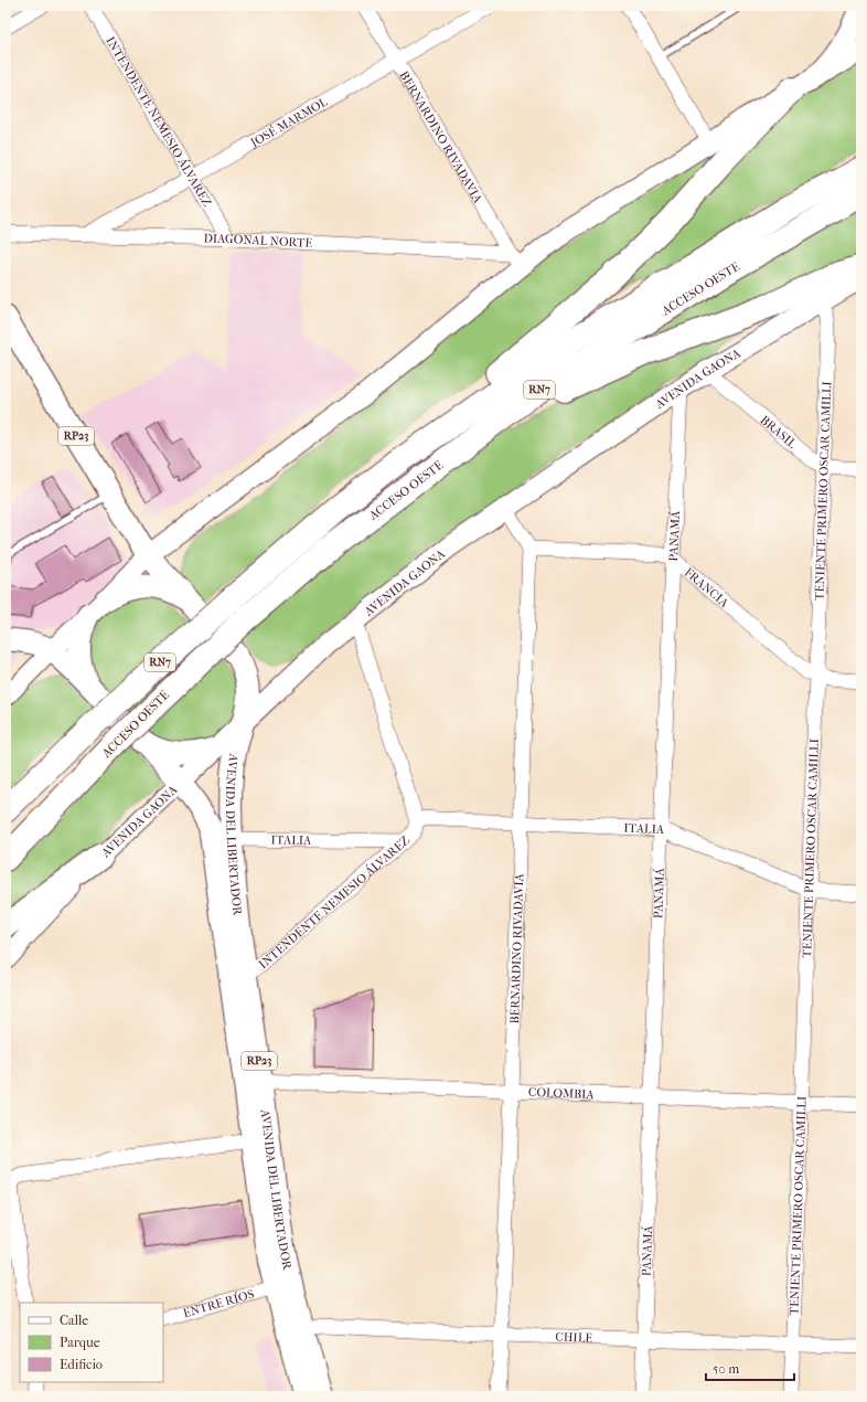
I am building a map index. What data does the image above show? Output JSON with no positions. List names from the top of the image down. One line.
{"streets":{"highway":["ACCESO OESTE","RN7"],"main road":["AVENIDA GAONA","RP23","AVENIDA DEL LIBERTADOR"],"street":["INTENDENTE NEMESIO ÁLVAREZ","JOSÉ MARMOL","BERNARDINO RIVADAVIA","DIAGONAL NORTE","BRASIL","TENIENTE PRIMERO OSCAR CAMILLI","PANAMÁ","FRANCIA","ITALIA","COLOMBIA","ENTRE RÍOS","CHILE"]},"crossings":[["INTENDENTE NEMESIO ÁLVAREZ","JOSÉ MARMOL"],["INTENDENTE NEMESIO ÁLVAREZ","DIAGONAL NORTE"],["INTENDENTE NEMESIO ÁLVAREZ","ITALIA"],["INTENDENTE NEMESIO ÁLVAREZ","AVENIDA DEL LIBERTADOR"],["JOSÉ MARMOL","BERNARDINO RIVADAVIA"],["JOSÉ MARMOL","DIAGONAL NORTE"],["BERNARDINO RIVADAVIA","DIAGONAL NORTE"],["BERNARDINO RIVADAVIA","FRANCIA"],["BERNARDINO RIVADAVIA","ITALIA"],["BERNARDINO RIVADAVIA","COLOMBIA"],["BERNARDINO RIVADAVIA","CHILE"],["AVENIDA GAONA","BRASIL"],["AVENIDA GAONA","TENIENTE PRIMERO OSCAR CAMILLI"],["AVENIDA GAONA","PANAMÁ"],["AVENIDA GAONA","AVENIDA DEL LIBERTADOR"],["BRASIL","TENIENTE PRIMERO OSCAR CAMILLI"],["RP23","AVENIDA DEL LIBERTADOR"],["TENIENTE PRIMERO OSCAR CAMILLI","FRANCIA"],["TENIENTE PRIMERO OSCAR CAMILLI","ITALIA"],["TENIENTE PRIMERO OSCAR CAMILLI","COLOMBIA"],["TENIENTE PRIMERO OSCAR CAMILLI","CHILE"],["PANAMÁ","FRANCIA"],["PANAMÁ","ITALIA"],["PANAMÁ","COLOMBIA"],["PANAMÁ","CHILE"],["ITALIA","AVENIDA DEL LIBERTADOR"],["AVENIDA DEL LIBERTADOR","COLOMBIA"],["AVENIDA DEL LIBERTADOR","ENTRE RÍOS"],["AVENIDA DEL LIBERTADOR","CHILE"]],"legend":["Calle","Parque","Edificio"],"scale_bar":"50 m"}
